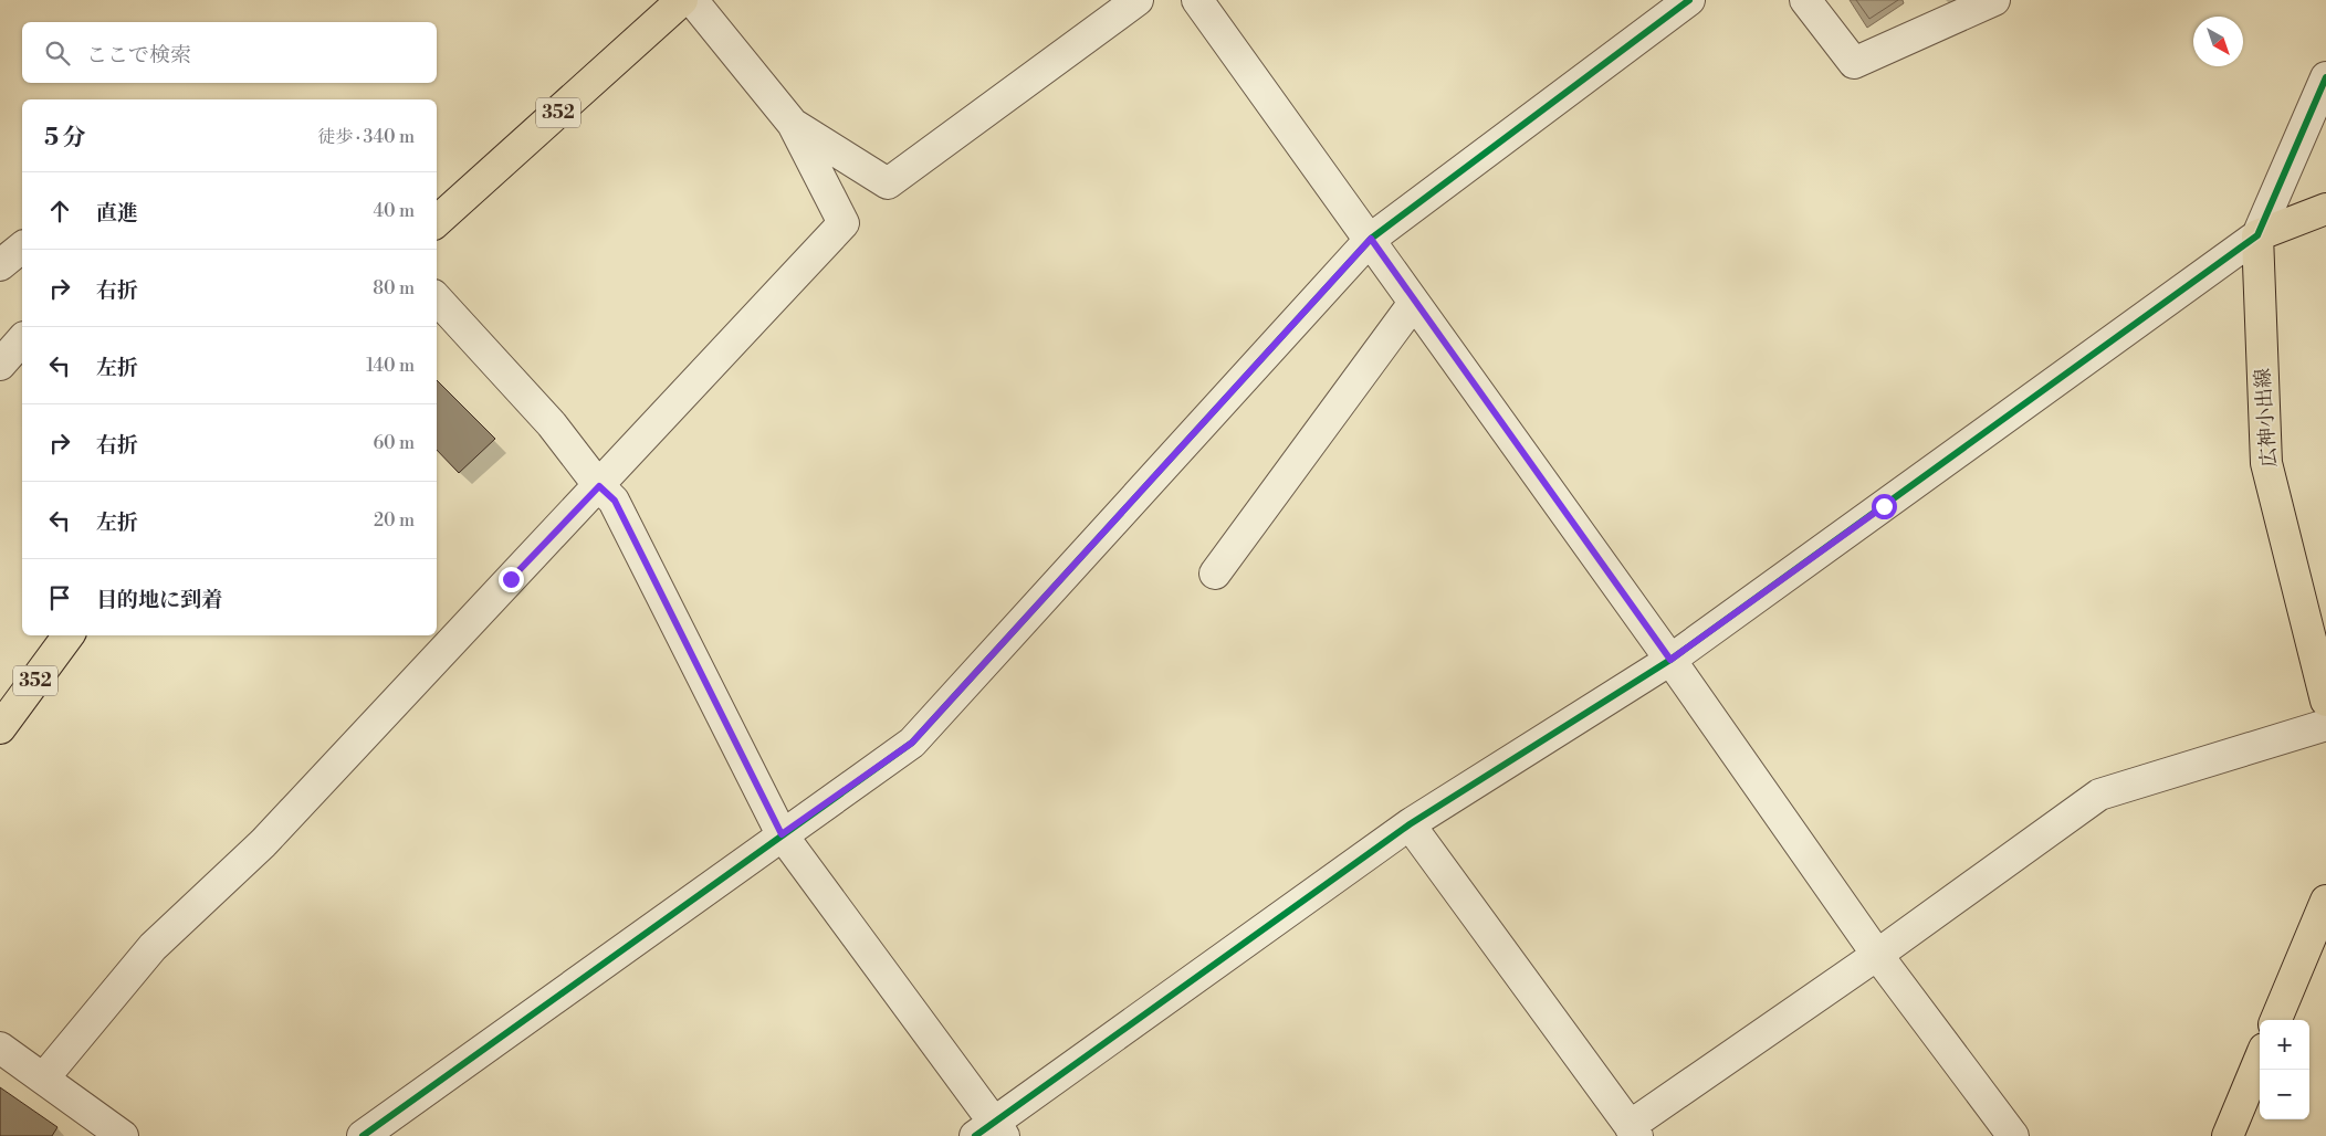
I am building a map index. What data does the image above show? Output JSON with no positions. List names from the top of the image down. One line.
{"streets":{"main road":["352","広神小出線"]},"north":"bottom right","page":{"search":"ここで検索","heading":["5 分","徒歩 · 340 m"],"list":[["直進","40 m"],["右折","80 m"],["左折","140 m"],["右折","60 m"],["左折","20 m"],"目的地に到着"],"map_buttons":["+","−"]}}
